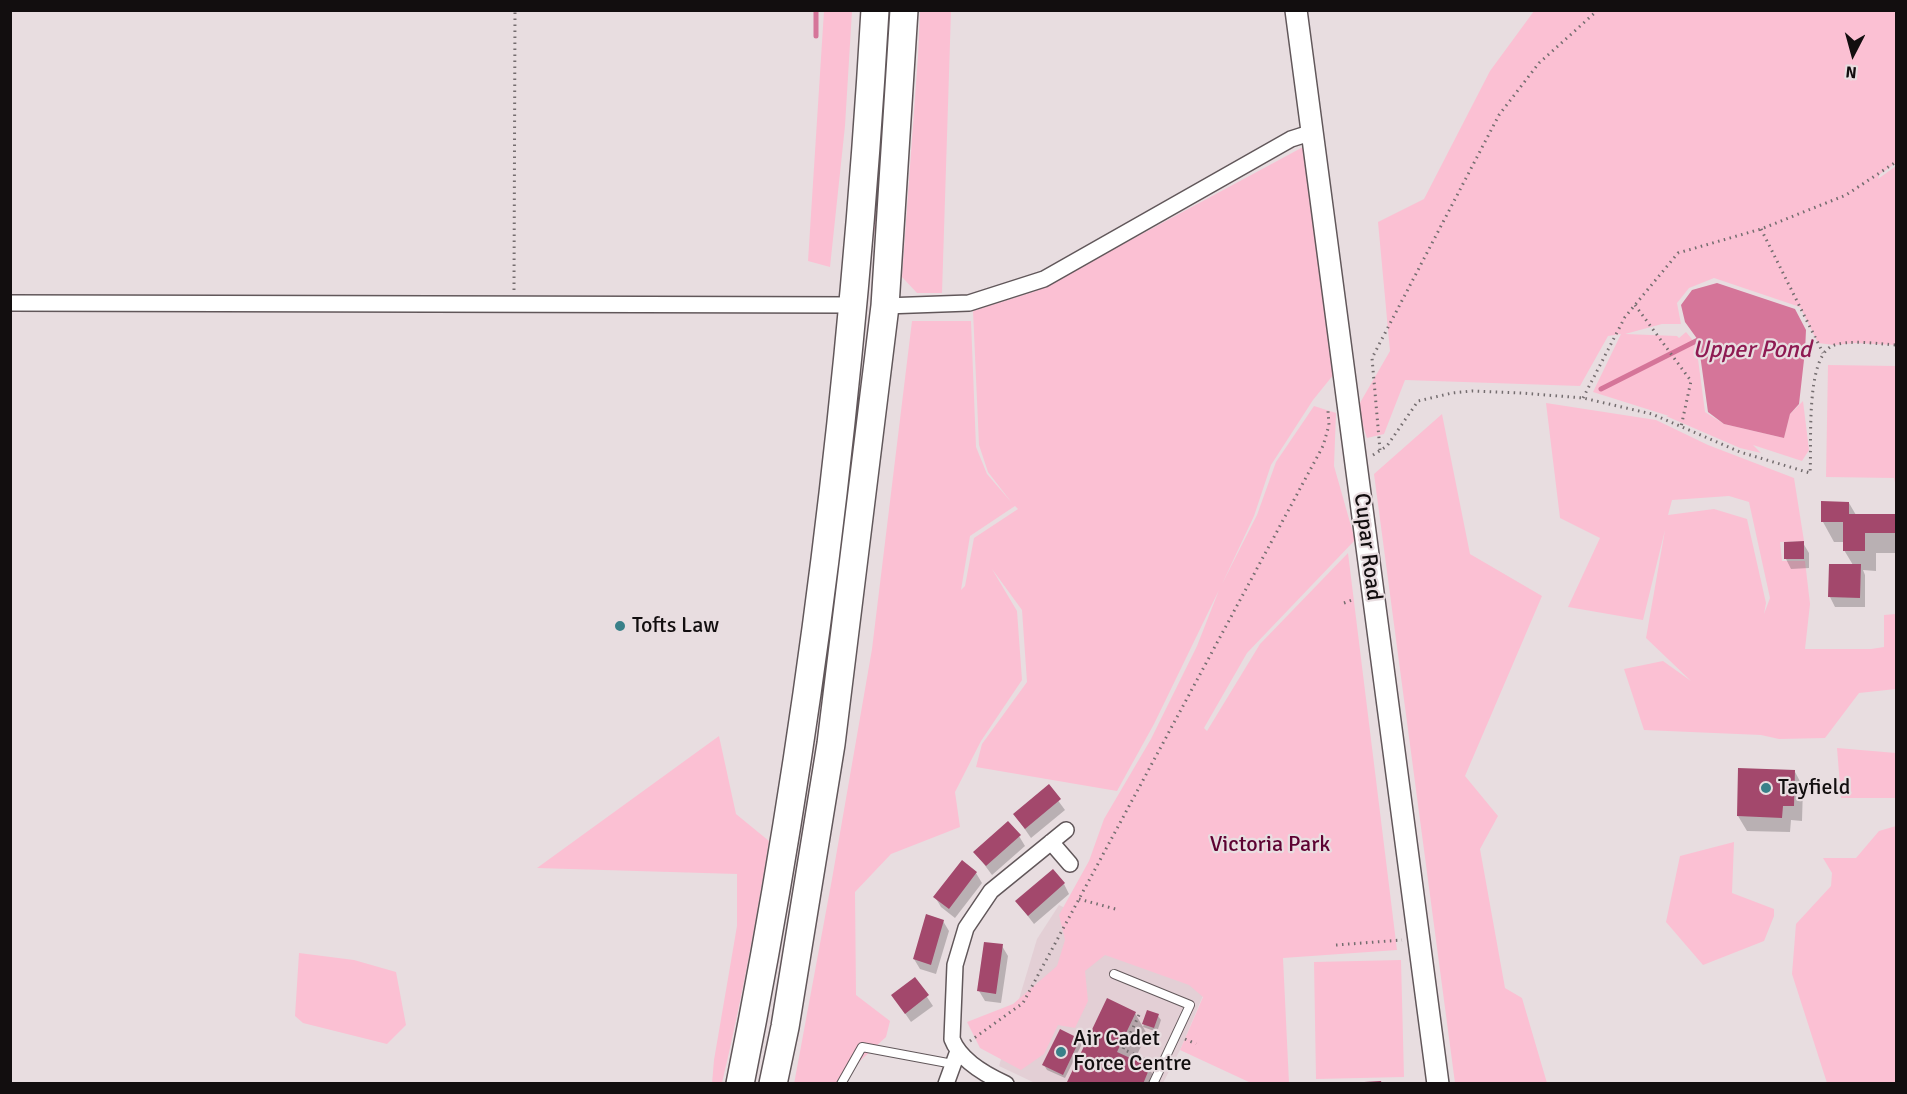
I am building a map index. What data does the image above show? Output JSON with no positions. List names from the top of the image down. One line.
{"streets":{"main road":["Cupar Road"]},"water":["Upper Pond"],"parks":["Victoria Park"],"places":["Tofts Law","Tayfield","Air Cadet Force Centre"],"north":"bottom"}
